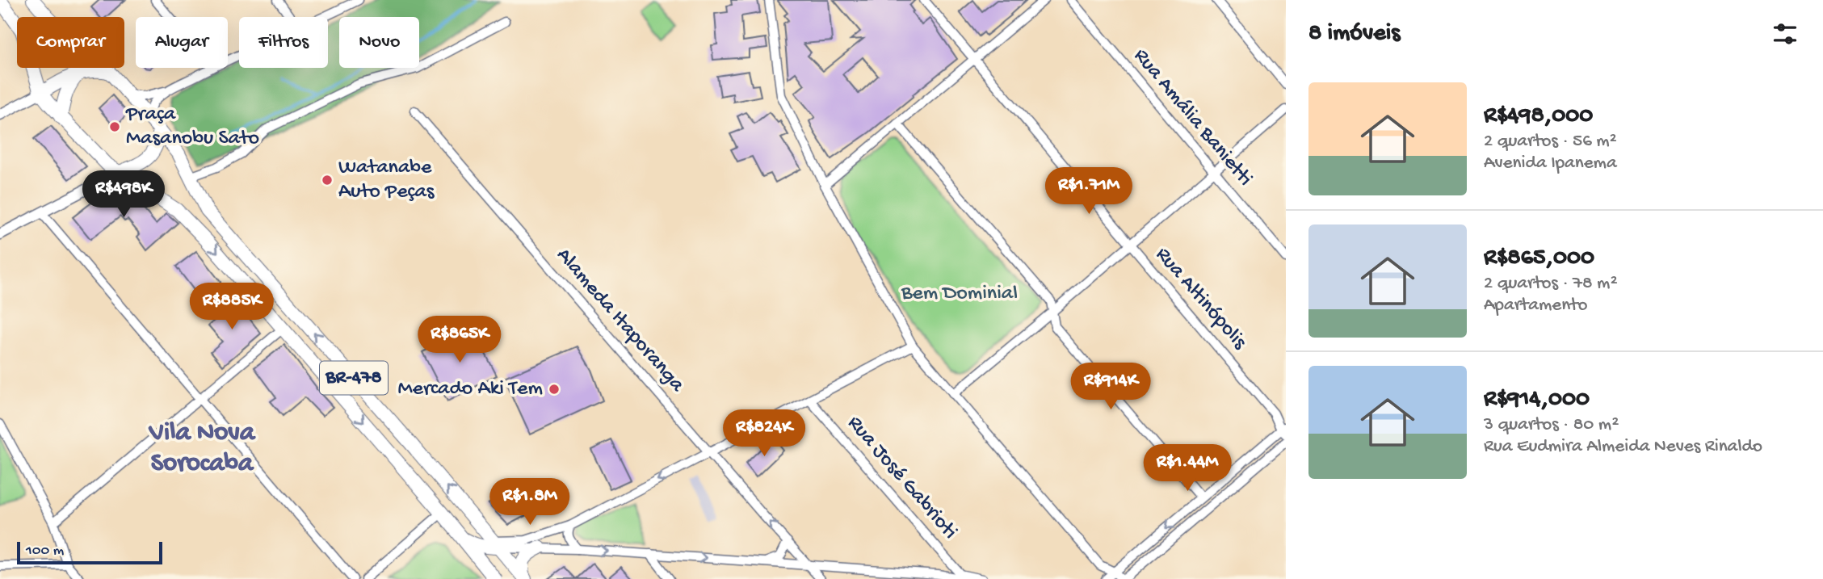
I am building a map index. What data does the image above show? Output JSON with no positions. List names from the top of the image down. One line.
{"streets":{"main road":["BR-478"],"street":["Rua Amália Banietti","Rua Altinópolis","Alameda Itaporanga","Rua José Gabrioti"]},"districts":["Vila Nova Sorocaba"],"parks":["Bem Dominial"],"places":["Praça Masanobu Sato","Watanabe Auto Peças","Mercado Aki Tem"],"scale_bar":"100 m","page":{"heading":"8 imóveis","chip":["Comprar","Alugar","Filtros","Novo"],"list":[{"name":"R$498,000","note":"2 quartos · 56 m² · Avenida Ipanema"},{"name":"R$865,000","note":"2 quartos · 78 m² · Apartamento"},{"name":"R$914,000","note":"3 quartos · 80 m² · Rua Eudmira Almeida Neves Rinaldo"}],"price":["R$1.71M","R$498K","R$885K","R$865K","R$914K","R$824K","R$1.44M","R$1.8M"],"scale":"100 m"}}
